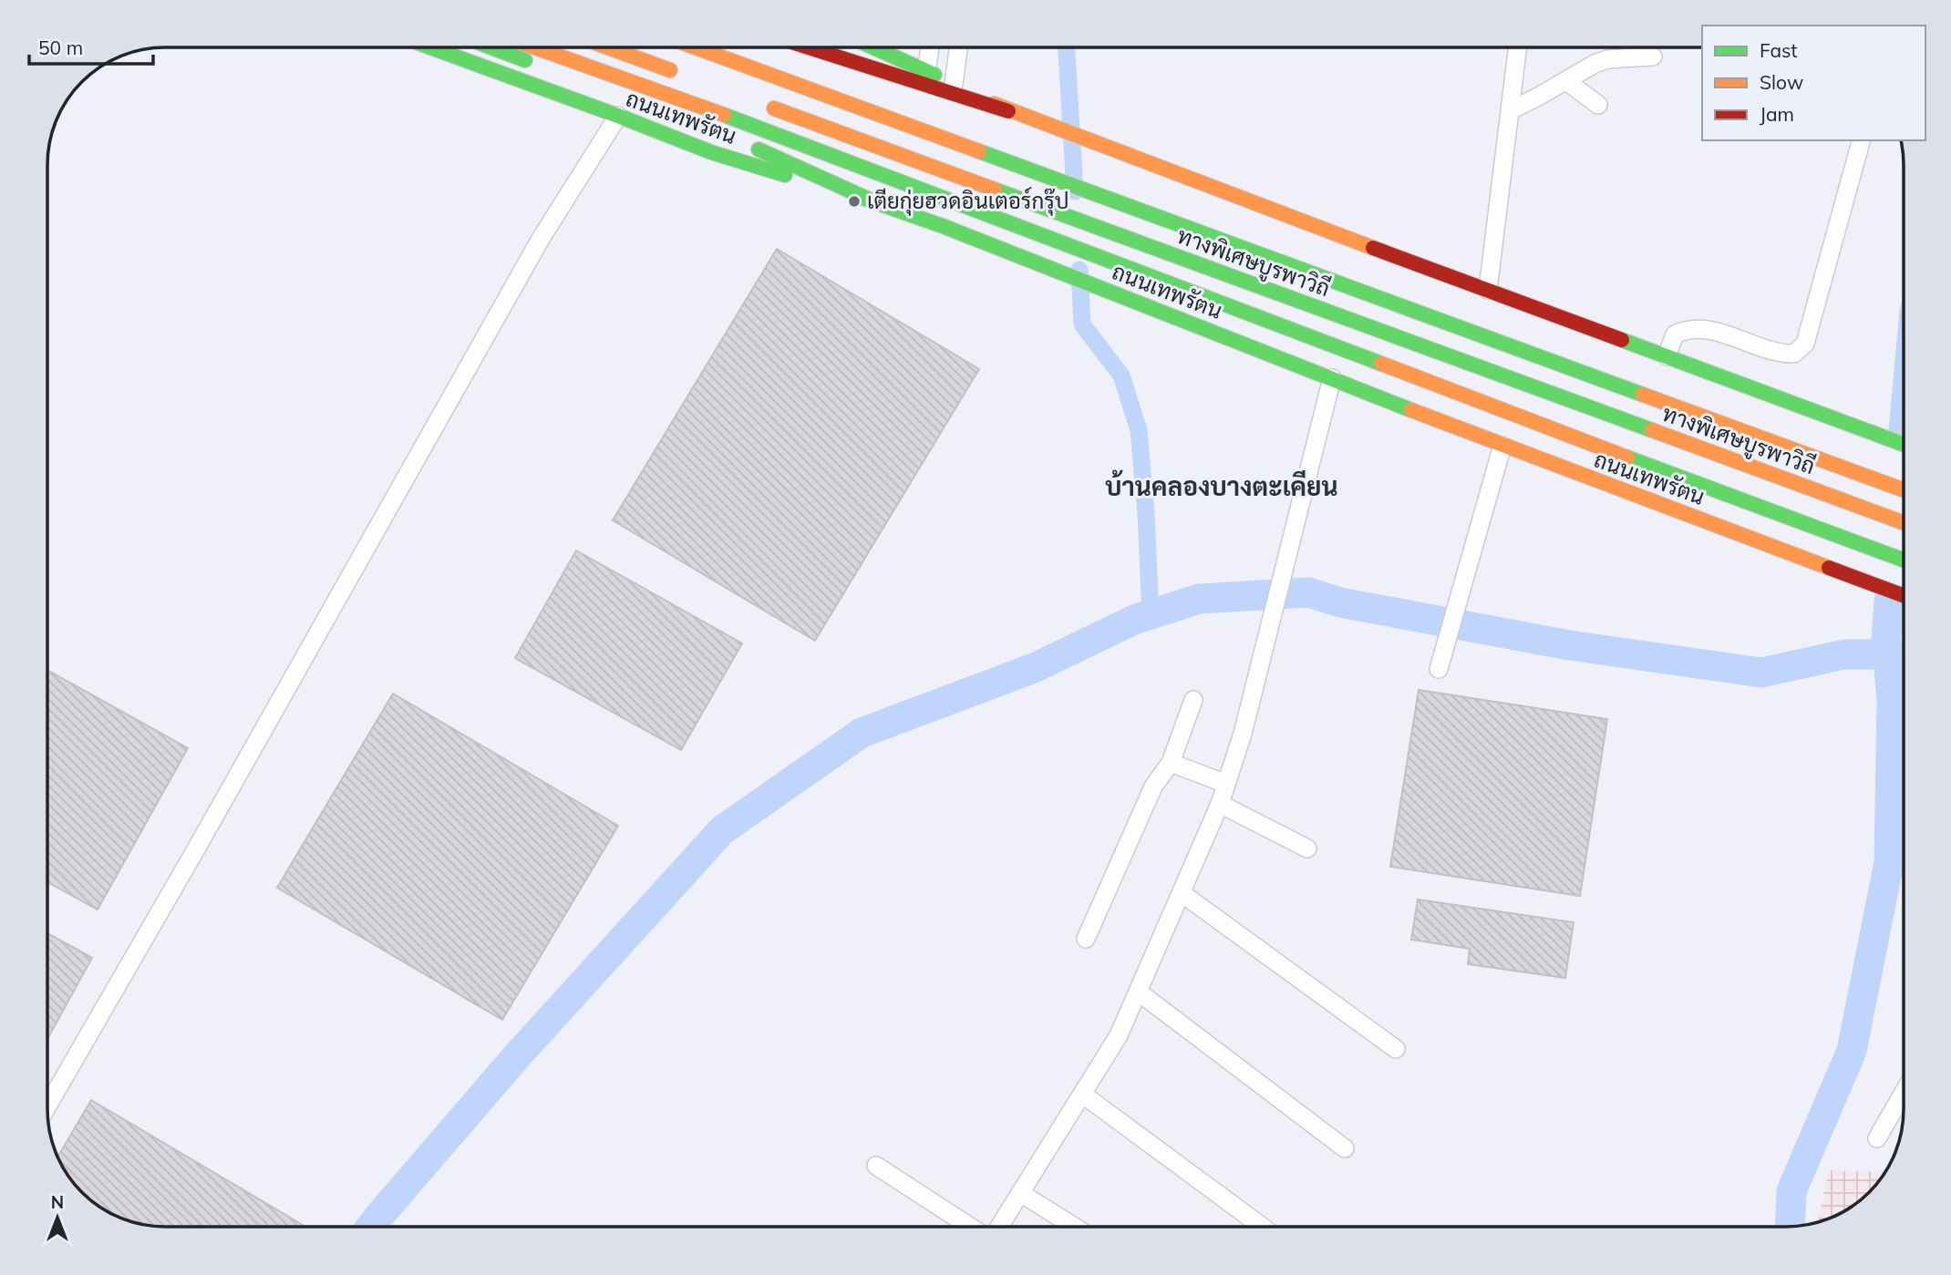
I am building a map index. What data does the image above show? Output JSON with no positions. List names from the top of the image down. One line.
{"streets":{"main road":["ถนนเทพรัตน","ทางพิเศษบูรพาวิถี"]},"districts":["บ้านคลองบางตะเคียน"],"places":["เตียกุ่ยฮวดอินเตอร์กรุ๊ป"],"legend":["Fast","Slow","Jam"],"scale_bar":"50 m","north":"top"}
